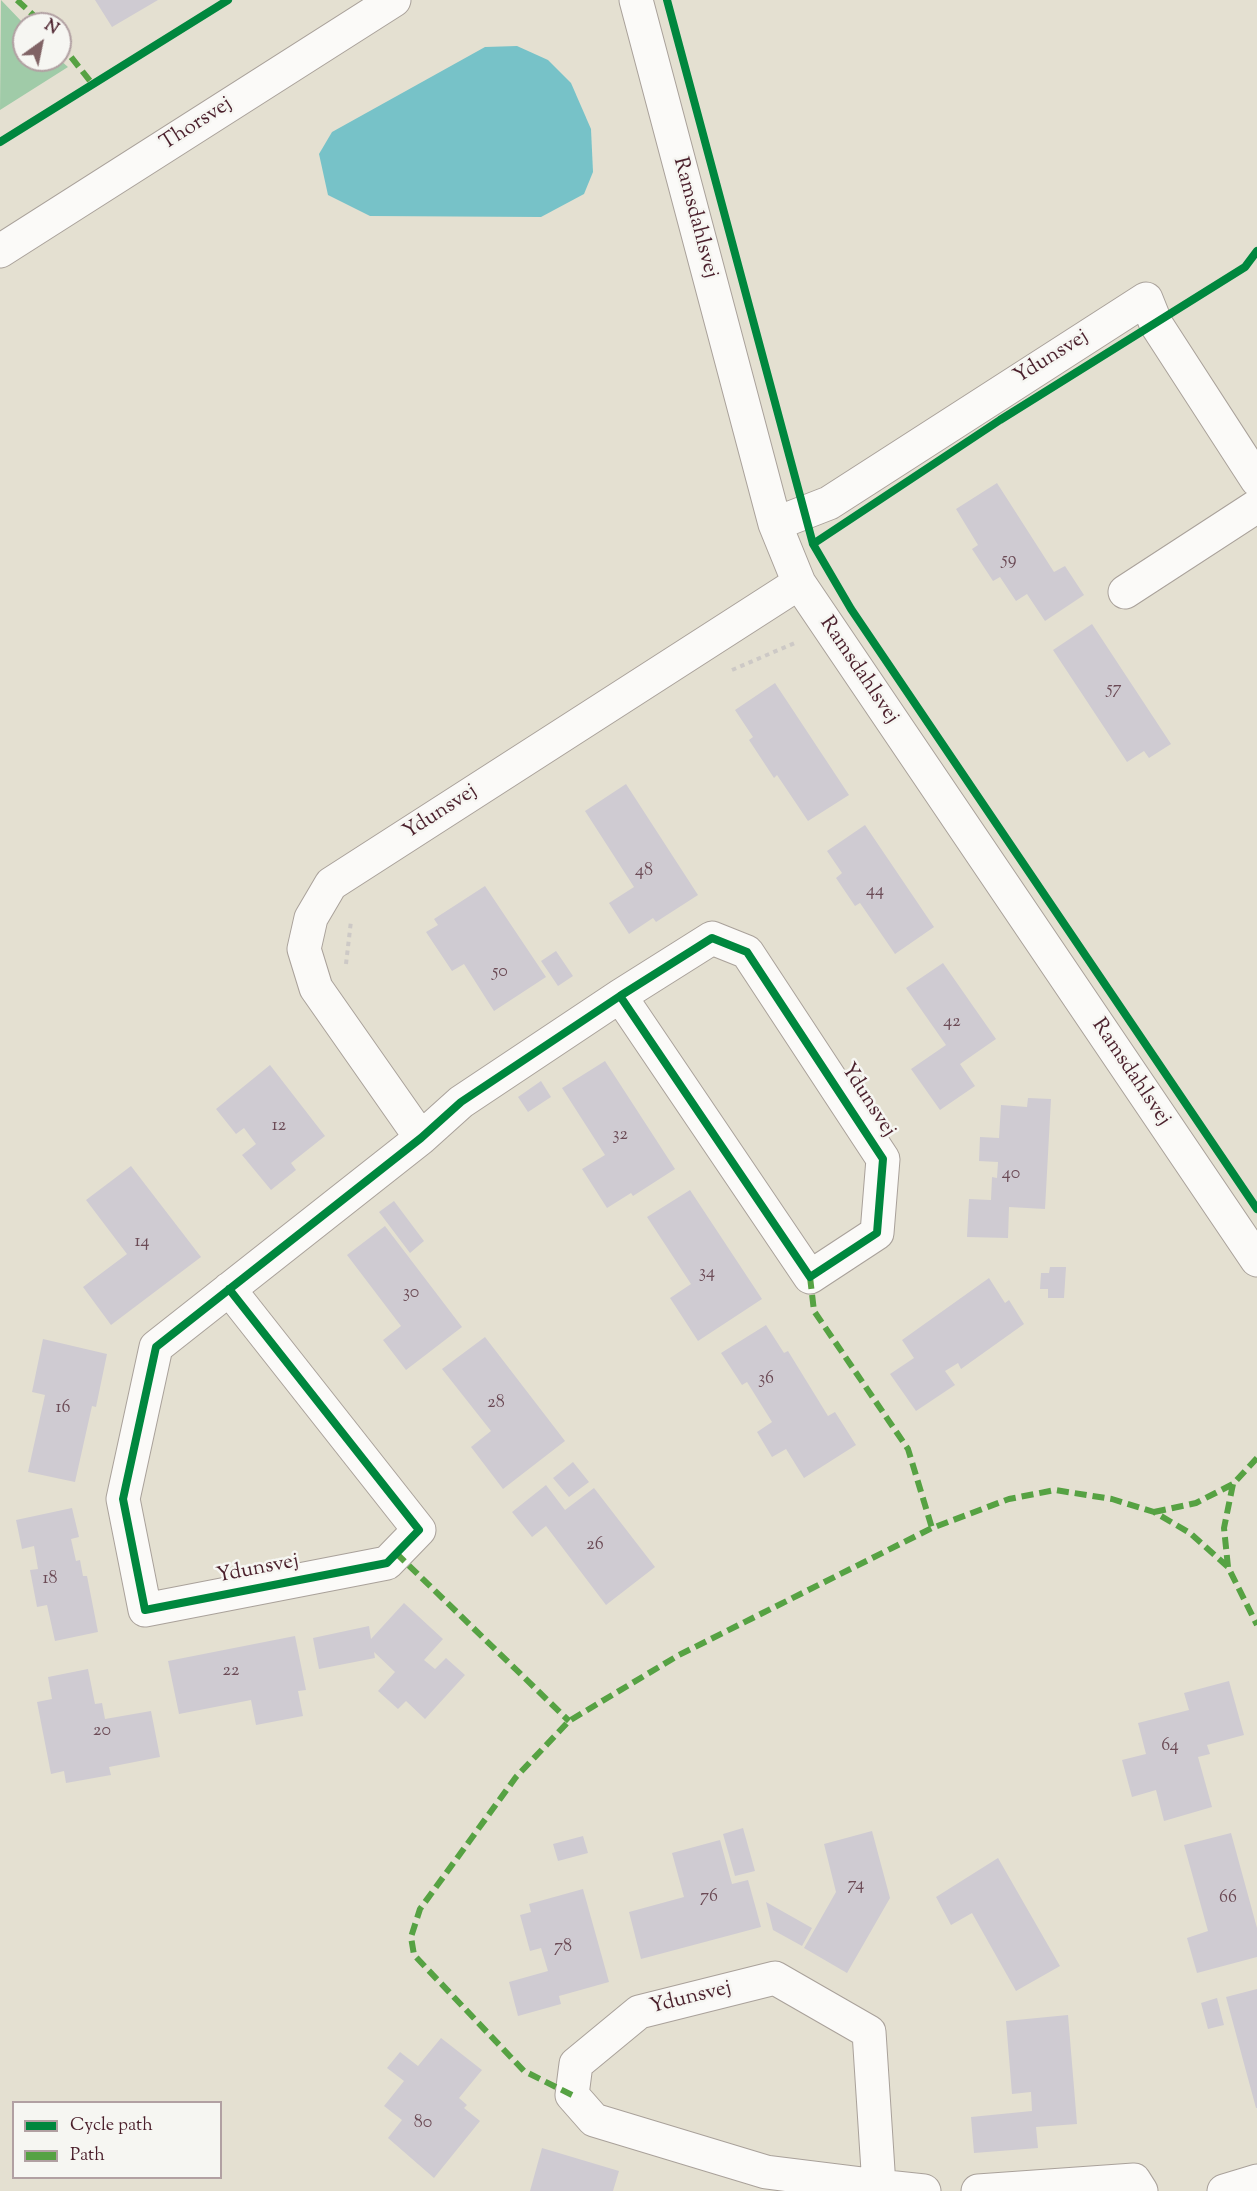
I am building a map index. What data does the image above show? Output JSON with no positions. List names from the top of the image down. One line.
{"streets":{"street":["Thorsvej","Ramsdahlsvej","Ydunsvej"]},"crossings":[["Ramsdahlsvej","Ydunsvej"]],"house_numbers":["59","57","48","44","50","42","12","32","40","14","34","30","36","28","16","26","18","22","20","64","74","76","66","78","80"],"legend":["Cycle path","Path"],"north":"top right"}
